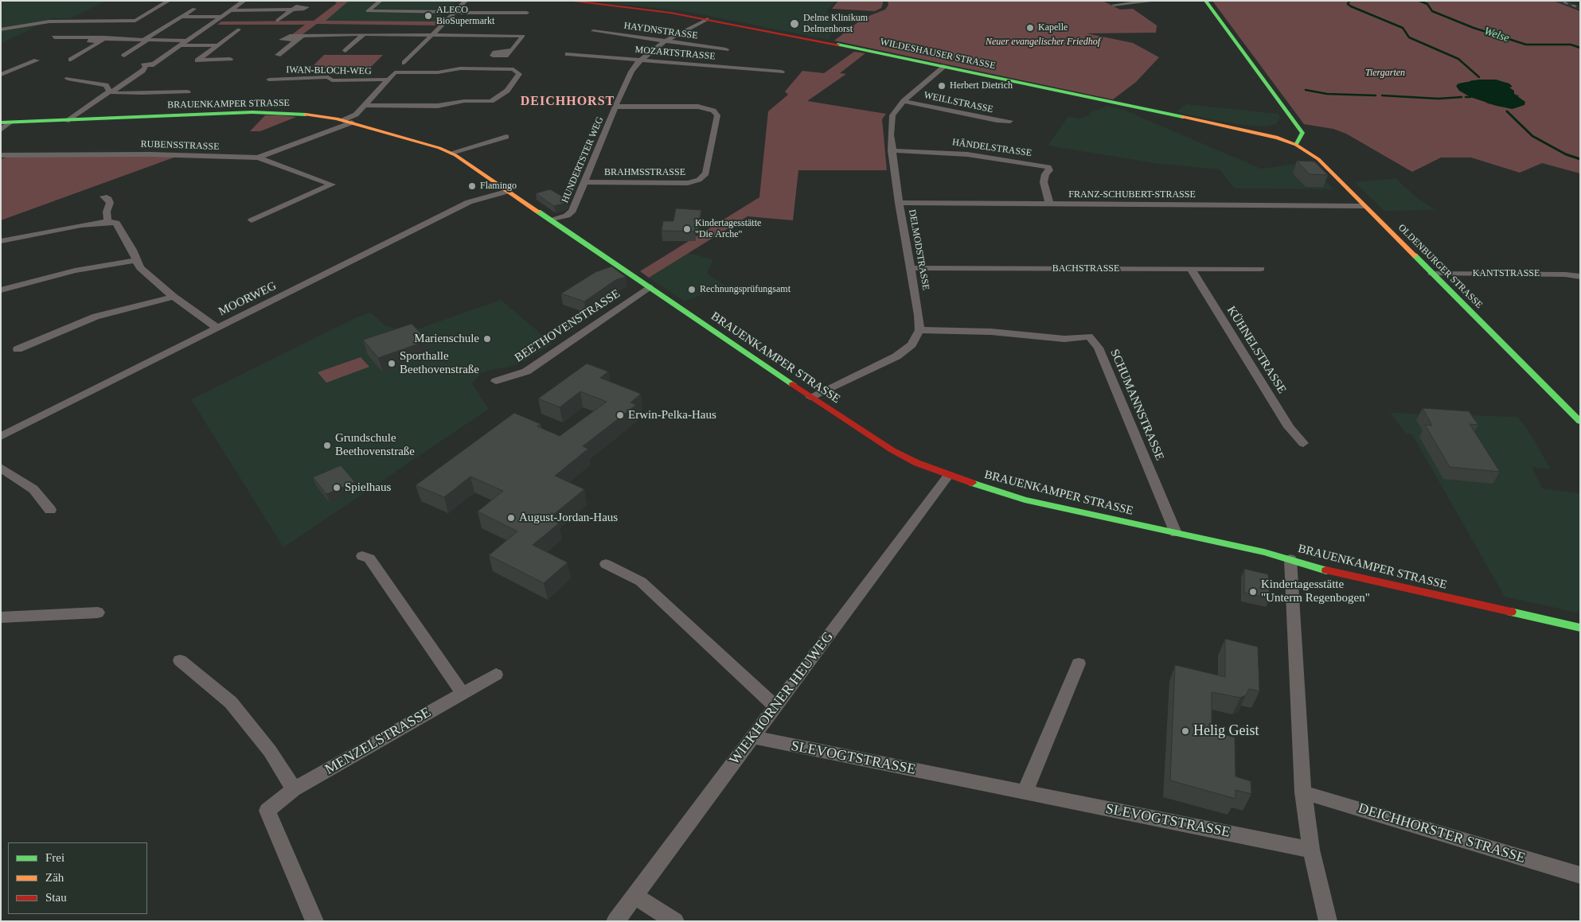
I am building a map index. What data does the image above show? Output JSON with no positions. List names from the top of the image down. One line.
{"streets":{"main road":["WILDESHAUSER STRASSE","BRAUENKAMPER STRASSE","OLDENBURGER STRASSE"],"street":["HAYDNSTRASSE","MOZARTSTRASSE","IWAN-BLOCH-WEG","WEILLSTRASSE","RUBENSSTRASSE","HÄNDELSTRASSE","HUNDERTSTER WEG","BRAHMSSTRASSE","FRANZ-SCHUBERT-STRASSE","DELMODSTRASSE","BACHSTRASSE","KANTSTRASSE","MOORWEG","BEETHOVENSTRASSE","KÜHNELSTRASSE","SCHUMANNSTRASSE","WIEKHORNER HEUWEG","MENZELSTRASSE","SLEVOGTSTRASSE","DEICHHORSTER STRASSE"]},"crossings":[["HAYDNSTRASSE","HUNDERTSTER WEG"],["MOZARTSTRASSE","HUNDERTSTER WEG"],["WILDESHAUSER STRASSE","HUNDERTSTER WEG"],["WILDESHAUSER STRASSE","DELMODSTRASSE"],["WILDESHAUSER STRASSE","OLDENBURGER STRASSE"],["IWAN-BLOCH-WEG","RUBENSSTRASSE"],["WEILLSTRASSE","DELMODSTRASSE"],["BRAUENKAMPER STRASSE","RUBENSSTRASSE"],["BRAUENKAMPER STRASSE","HUNDERTSTER WEG"],["BRAUENKAMPER STRASSE","MOORWEG"],["BRAUENKAMPER STRASSE","BEETHOVENSTRASSE"],["BRAUENKAMPER STRASSE","SCHUMANNSTRASSE"],["BRAUENKAMPER STRASSE","WIEKHORNER HEUWEG"],["HÄNDELSTRASSE","FRANZ-SCHUBERT-STRASSE"],["HÄNDELSTRASSE","DELMODSTRASSE"],["HUNDERTSTER WEG","BRAHMSSTRASSE"],["FRANZ-SCHUBERT-STRASSE","DELMODSTRASSE"],["FRANZ-SCHUBERT-STRASSE","OLDENBURGER STRASSE"],["DELMODSTRASSE","BACHSTRASSE"],["DELMODSTRASSE","SCHUMANNSTRASSE"],["OLDENBURGER STRASSE","KANTSTRASSE"],["BACHSTRASSE","KÜHNELSTRASSE"],["WIEKHORNER HEUWEG","SLEVOGTSTRASSE"]],"districts":["DEICHHORST"],"water":["Welse"],"parks":["Neuer evangelischer Friedhof","Tiergarten"],"places":["ALECO BioSupermarkt","Delme Klinikum Delmenhorst","Kapelle","Herbert Dietrich","Flamingo","Kindertagesstätte \"Die Arche\"","Rechnungsprüfungsamt","Marienschule","Sporthalle Beethovenstraße","Erwin-Pelka-Haus","Grundschule Beethovenstraße","Spielhaus","August-Jordan-Haus","Kindertagesstätte \"Unterm Regenbogen\"","Helig Geist"],"legend":["Frei","Zäh","Stau"]}
